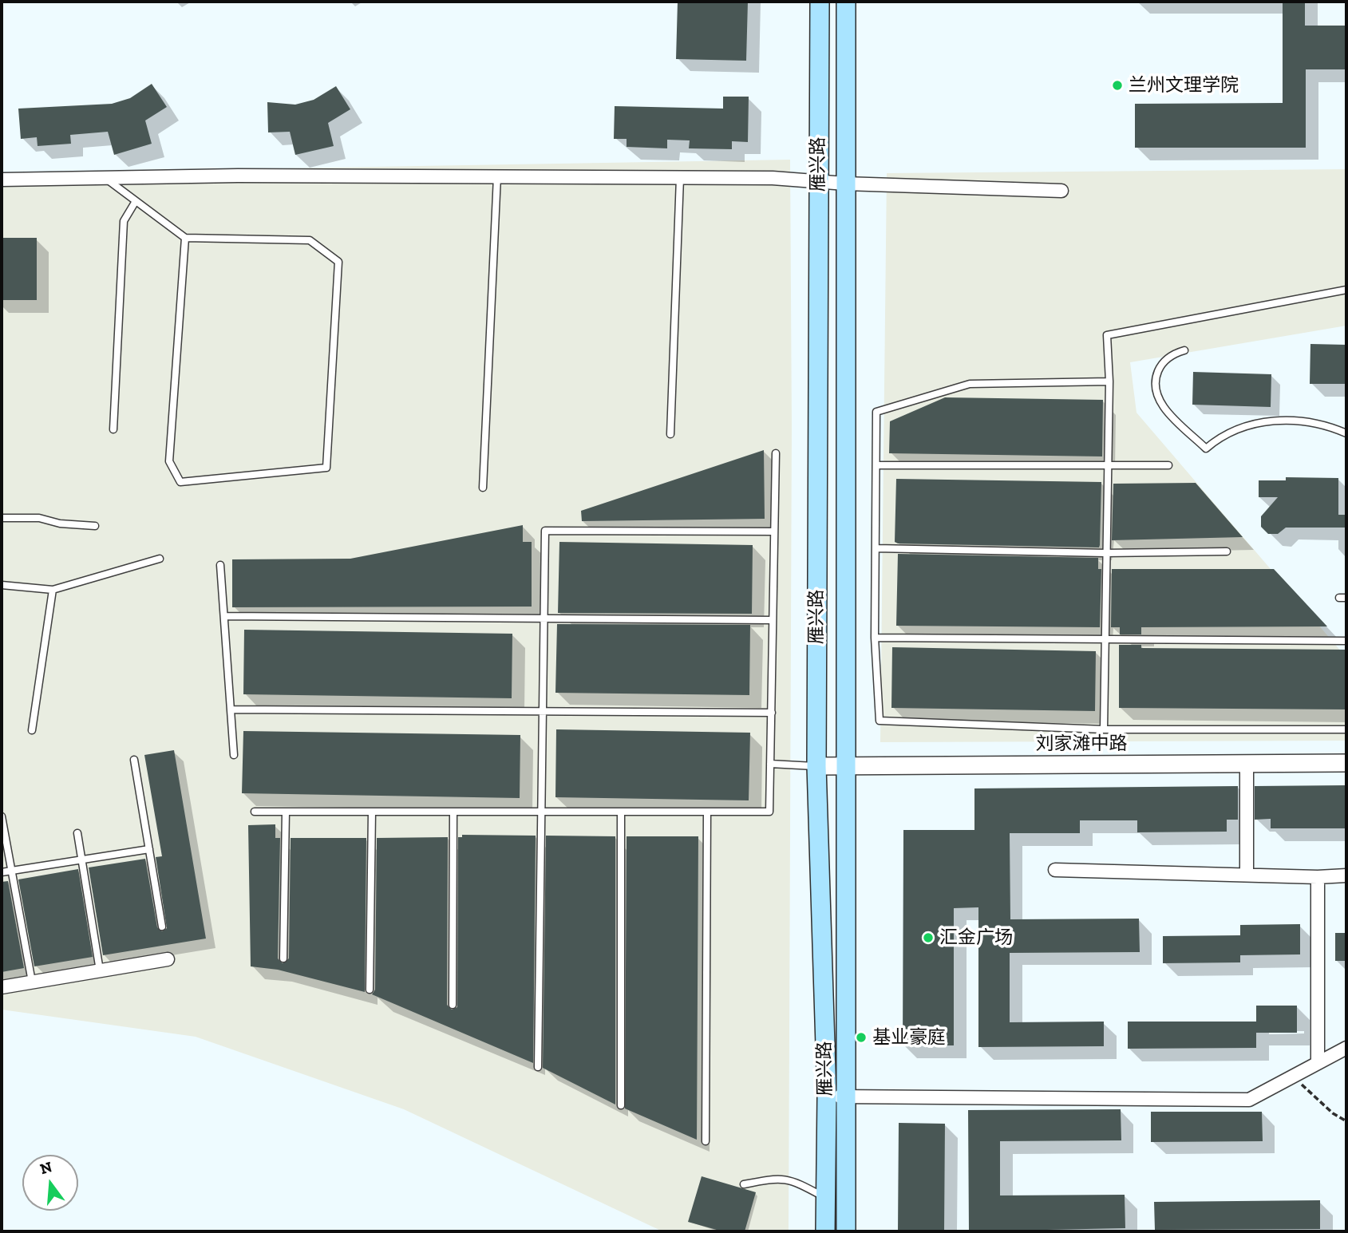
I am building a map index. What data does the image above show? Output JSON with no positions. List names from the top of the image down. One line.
{"streets":{"main road":["雁兴路"],"street":["刘家滩中路"]},"crossings":[["雁兴路","刘家滩中路"]],"places":["兰州文理学院","汇金广场","基业豪庭"],"north":"top"}
